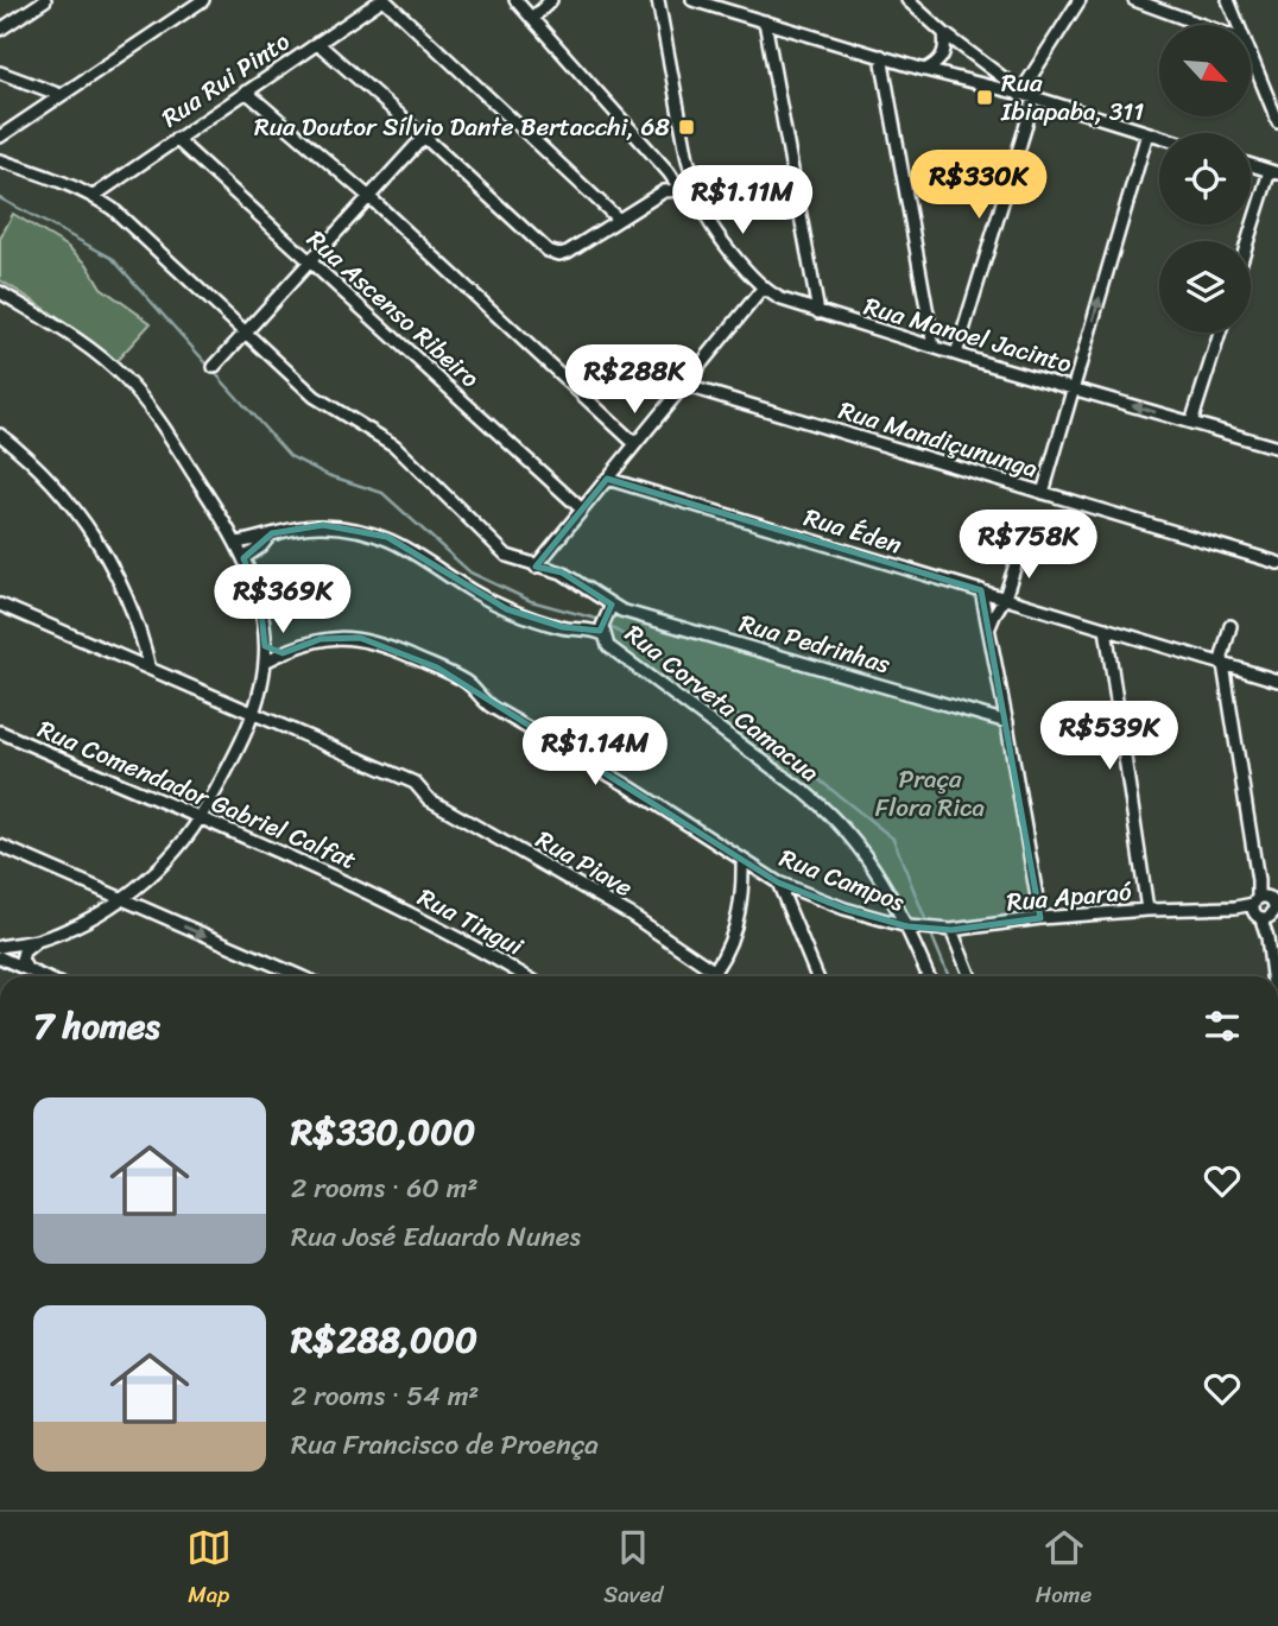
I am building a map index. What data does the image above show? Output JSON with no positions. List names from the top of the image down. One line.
{"streets":{"street":["Rua Rui Pinto","Rua Ascenso Ribeiro","Rua Manoel Jacinto","Rua Mandiçununga","Rua Éden","Rua Pedrinhas","Rua Corveta Camacua","Rua Comendador Gabriel Calfat","Rua Piave","Rua Campos","Rua Aparaó","Rua Tingui"]},"crossings":[["Rua Rui Pinto","Rua Ascenso Ribeiro"],["Rua Rui Pinto","Rua Corveta Camacua"],["Rua Pedrinhas","Rua Corveta Camacua"],["Rua Corveta Camacua","Rua Campos"],["Rua Corveta Camacua","Rua Aparaó"],["Rua Comendador Gabriel Calfat","Rua Tingui"],["Rua Campos","Rua Aparaó"]],"parks":["Praça Flora Rica"],"places":{"transit":["Rua Ibiapaba, 311","Rua Doutor Sílvio Dante Bertacchi, 68"]},"north":"bottom right","page":{"price":["R$330K","R$1.11M","R$288K","R$758K","R$369K","R$539K","R$1.14M"],"heading":"7 homes","list":[{"name":"R$330,000","note":"2 rooms · 60 m² · Rua José Eduardo Nunes"},{"name":"R$288,000","note":"2 rooms · 54 m² · Rua Francisco de Proença"}],"tabs":["Map","Saved","Home"]}}
